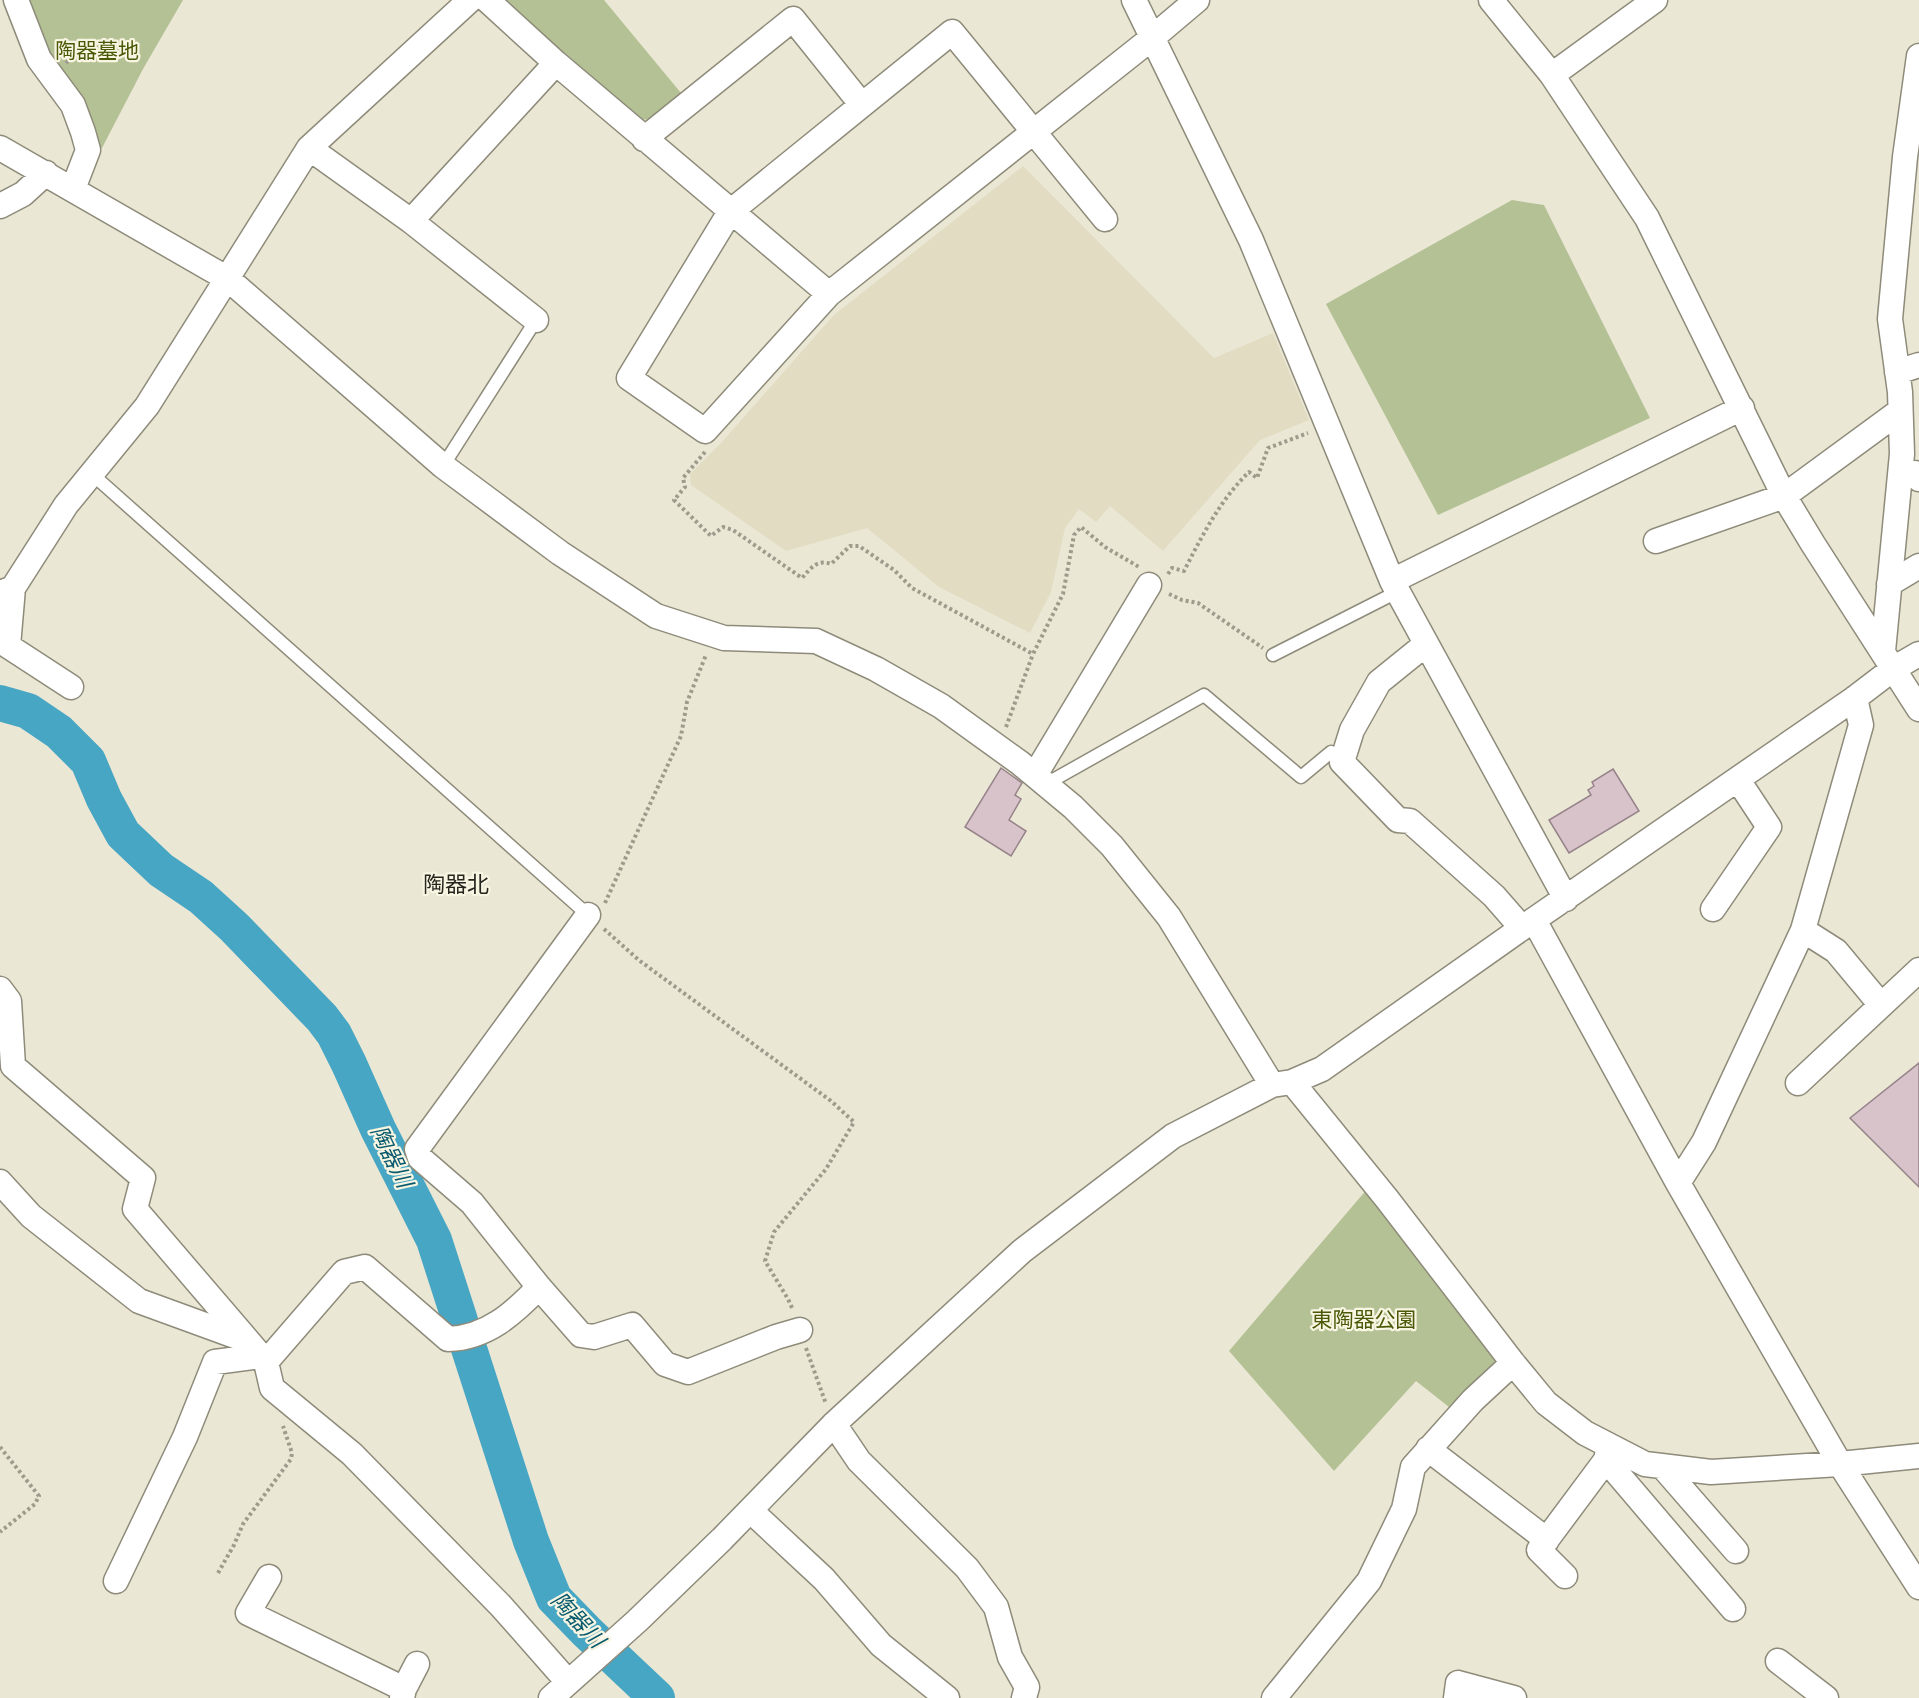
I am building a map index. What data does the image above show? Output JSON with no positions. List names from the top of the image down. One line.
{"districts":["陶器北"],"water":["陶器川"],"parks":["陶器墓地","東陶器公園"]}
